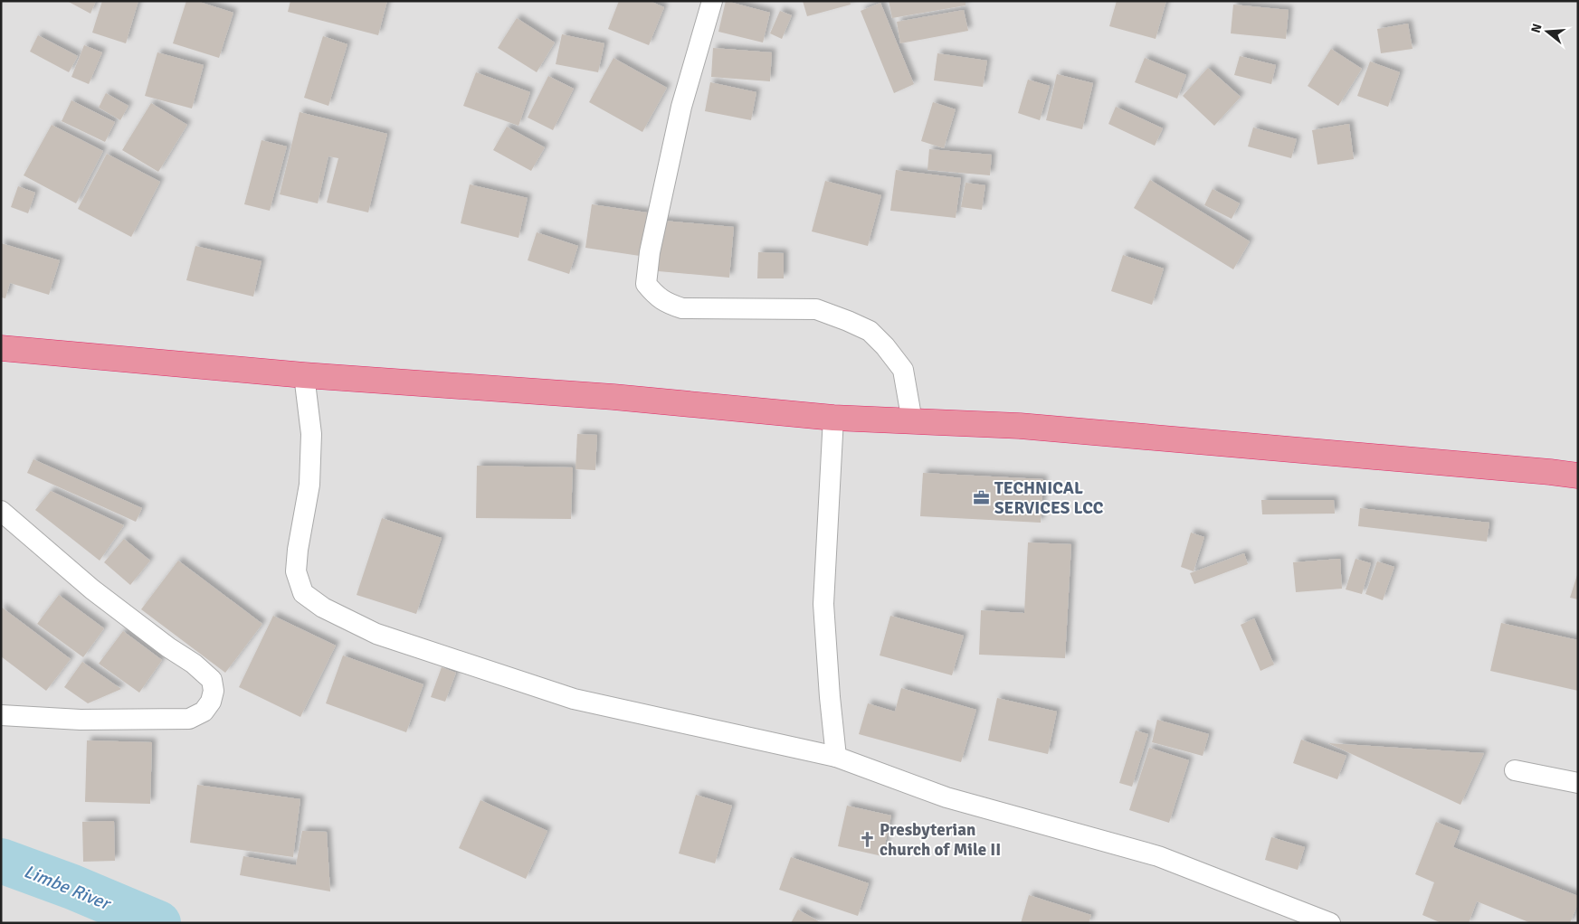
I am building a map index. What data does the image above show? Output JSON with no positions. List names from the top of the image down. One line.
{"water":["Limbe River"],"places":{"office":["TECHNICAL SERVICES LCC"],"church":["Presbyterian church of Mile II"]},"north":"left"}
